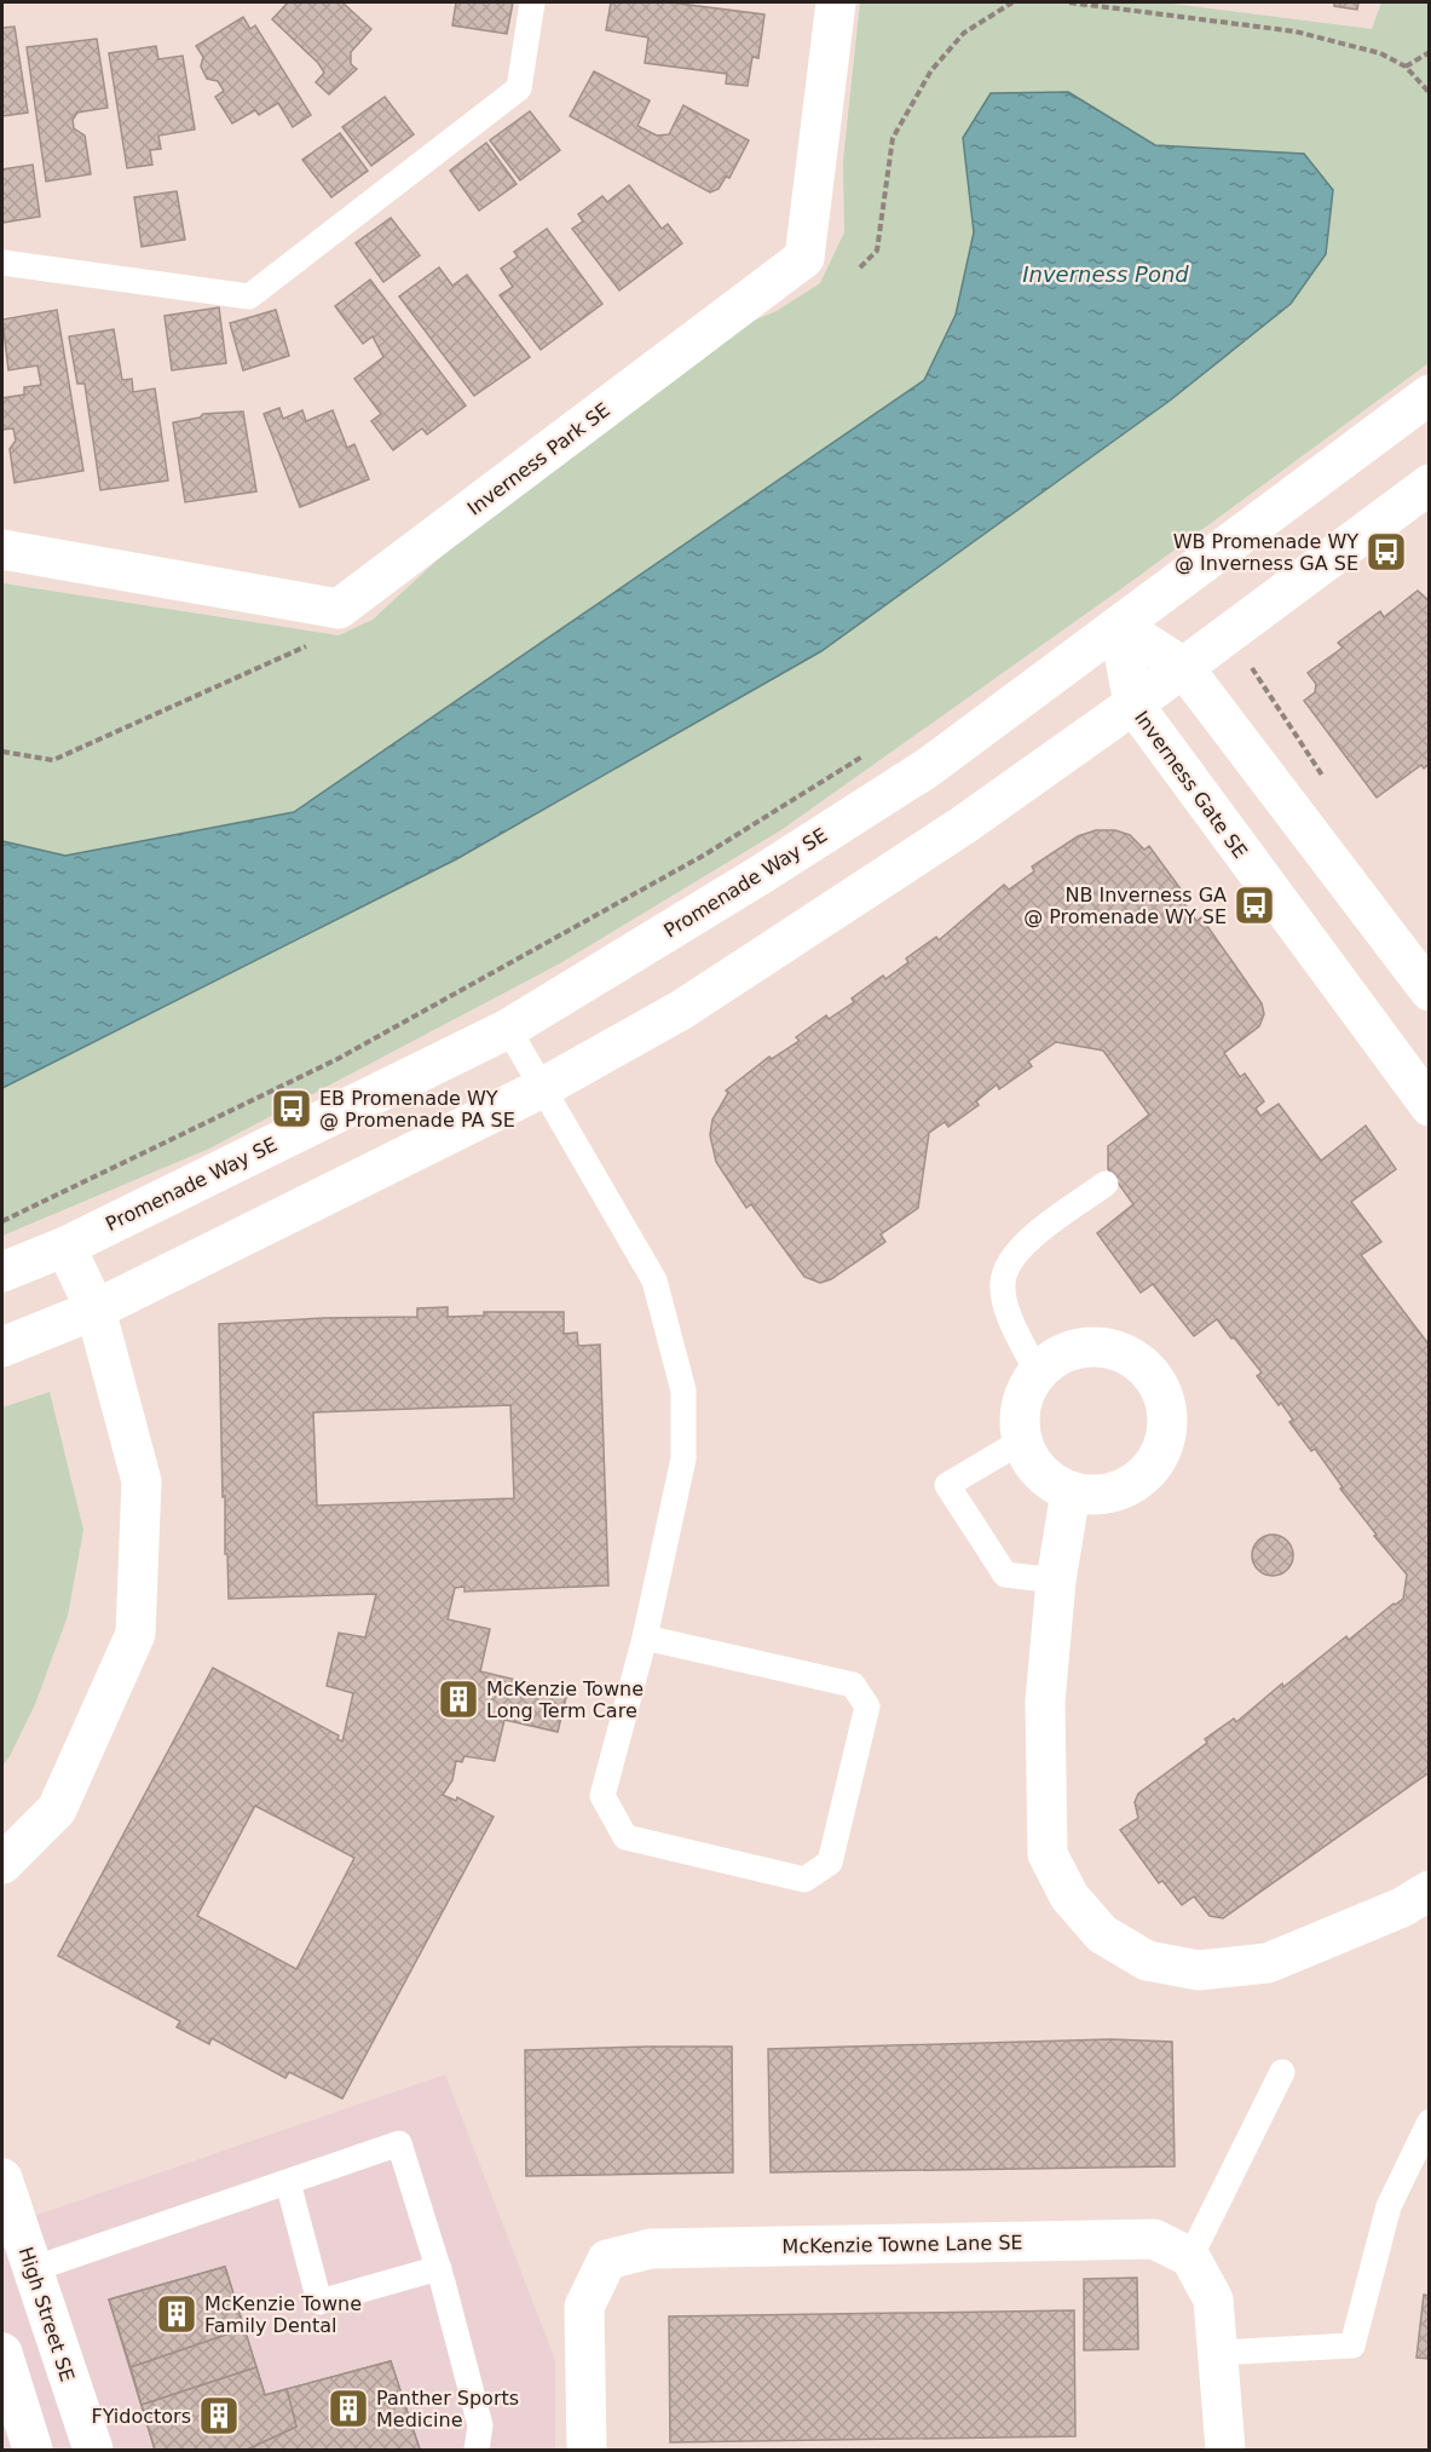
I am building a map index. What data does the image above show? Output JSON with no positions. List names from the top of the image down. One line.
{"streets":{"street":["Inverness Park SE","Inverness Gate SE","Promenade Way SE","McKenzie Towne Lane SE","High Street SE"]},"crossings":[["Inverness Gate SE","Promenade Way SE"]],"water":["Inverness Pond"],"places":{"bus stop":["WB Promenade WY @ Inverness GA SE","NB Inverness GA @ Promenade WY SE","EB Promenade WY @ Promenade PA SE"],"building":["McKenzie Towne Long Term Care","McKenzie Towne Family Dental","Panther Sports Medicine","FYidoctors"]}}
